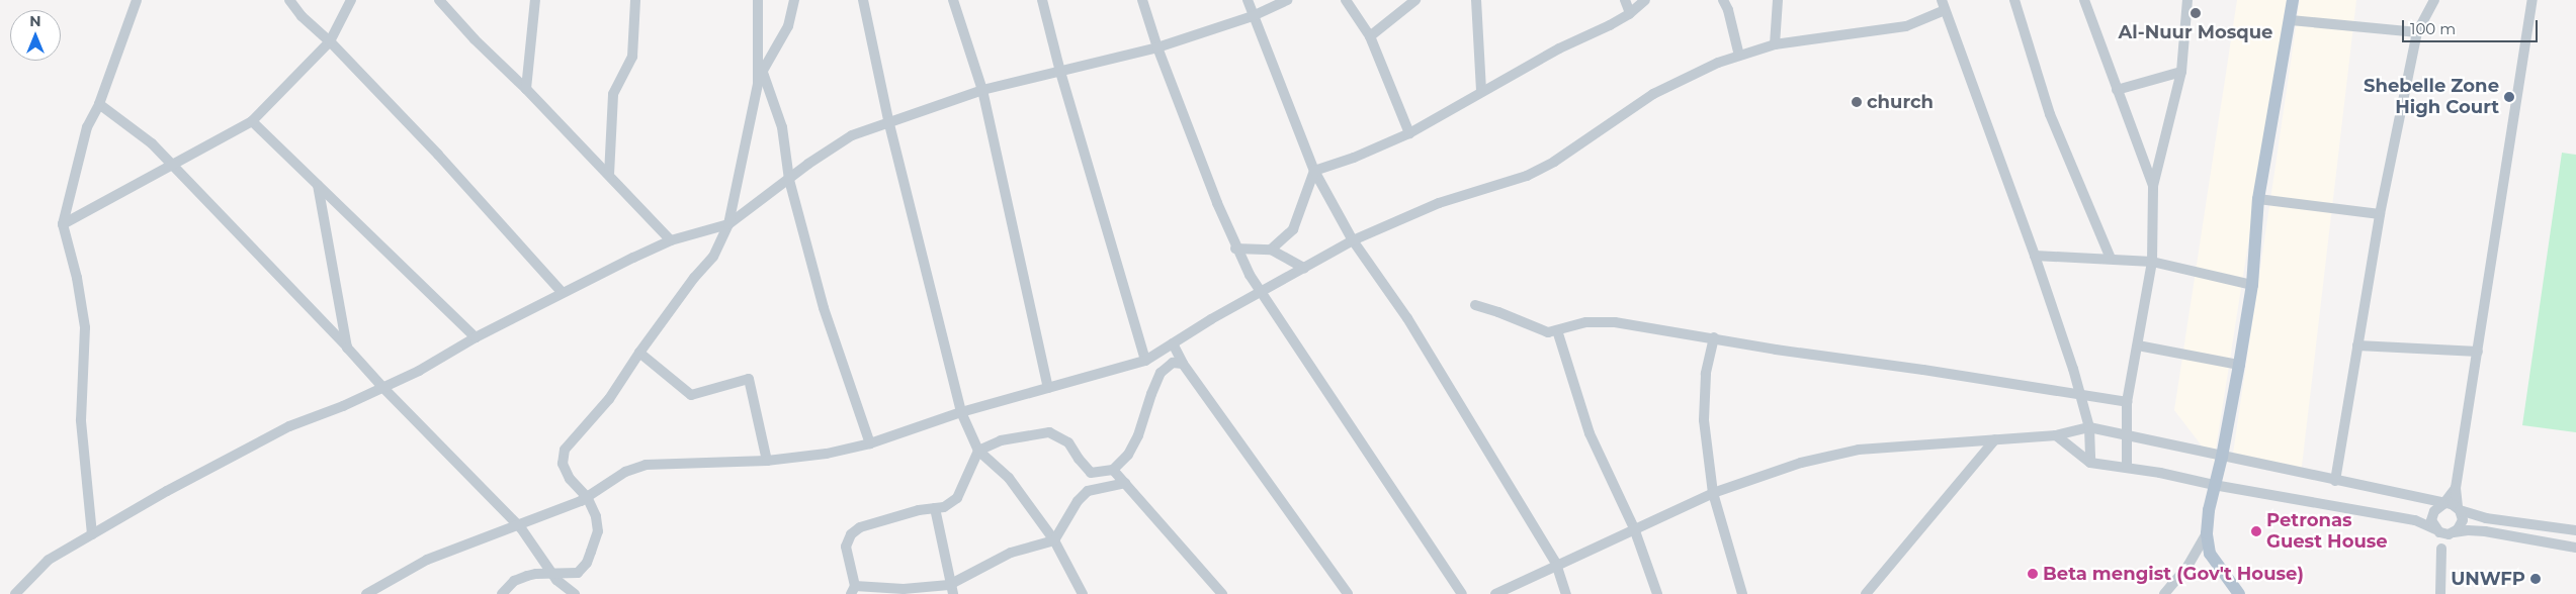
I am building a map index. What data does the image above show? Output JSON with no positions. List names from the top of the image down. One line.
{"places":["Al-Nuur Mosque","Shebelle Zone High Court","church","Petronas Guest House","Beta mengist (Gov't House)","UNWFP"],"scale_bar":"100 m","north":"top"}
